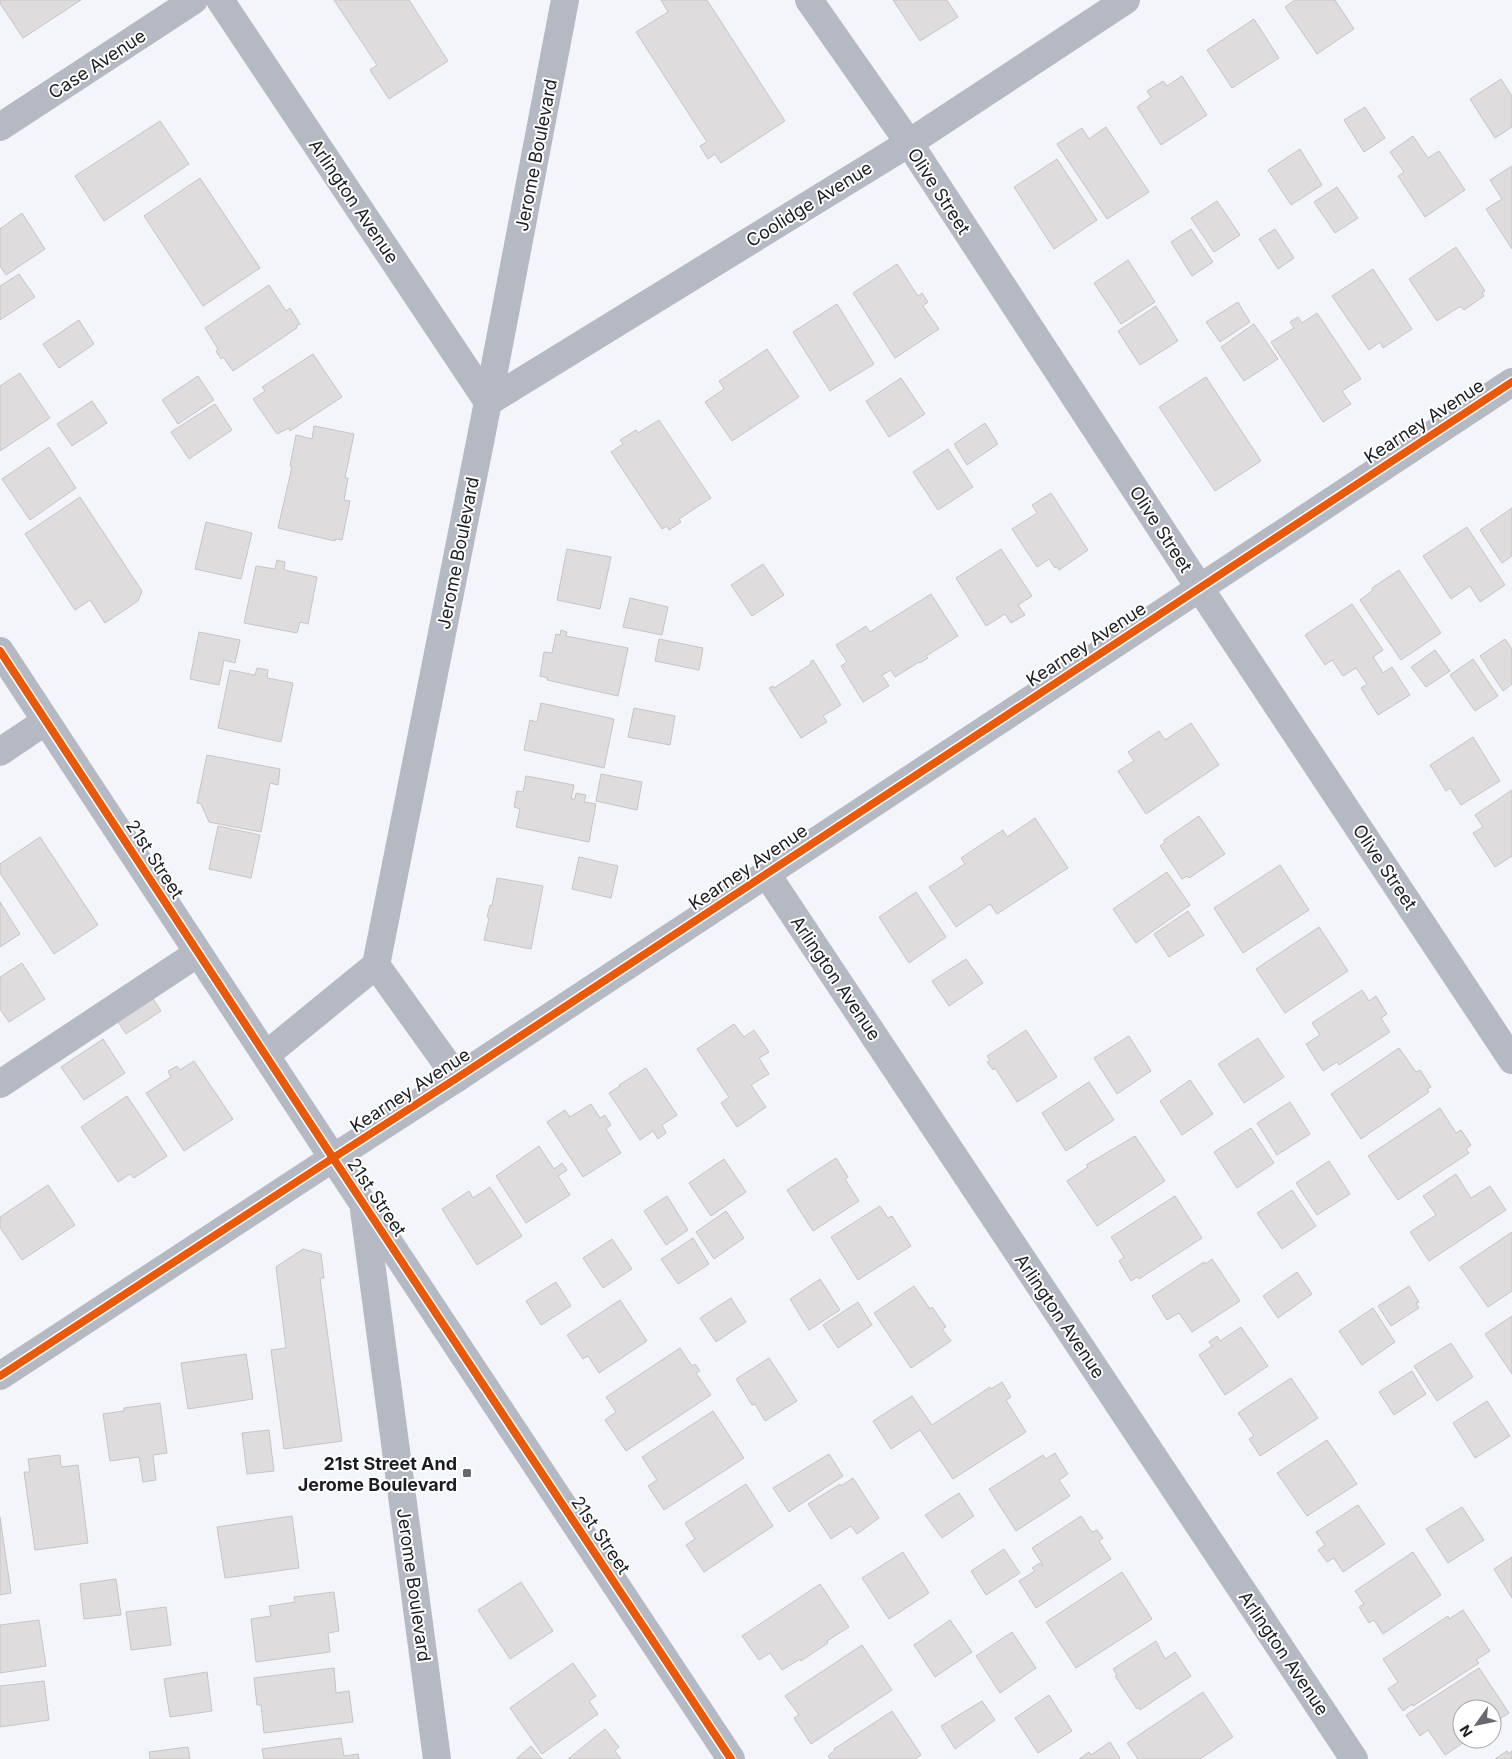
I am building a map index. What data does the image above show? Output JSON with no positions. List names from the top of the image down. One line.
{"streets":{"street":["Case Avenue","Jerome Boulevard","Olive Street","Arlington Avenue","Coolidge Avenue","Kearney Avenue","21st Street"]},"crossings":[["Jerome Boulevard","Arlington Avenue"],["Jerome Boulevard","Coolidge Avenue"],["Jerome Boulevard","21st Street"],["Olive Street","Coolidge Avenue"],["Olive Street","Kearney Avenue"],["Arlington Avenue","Coolidge Avenue"],["Arlington Avenue","Kearney Avenue"],["Kearney Avenue","21st Street"]],"places":{"transit":["21st Street And Jerome Boulevard"]},"north":"bottom left"}
